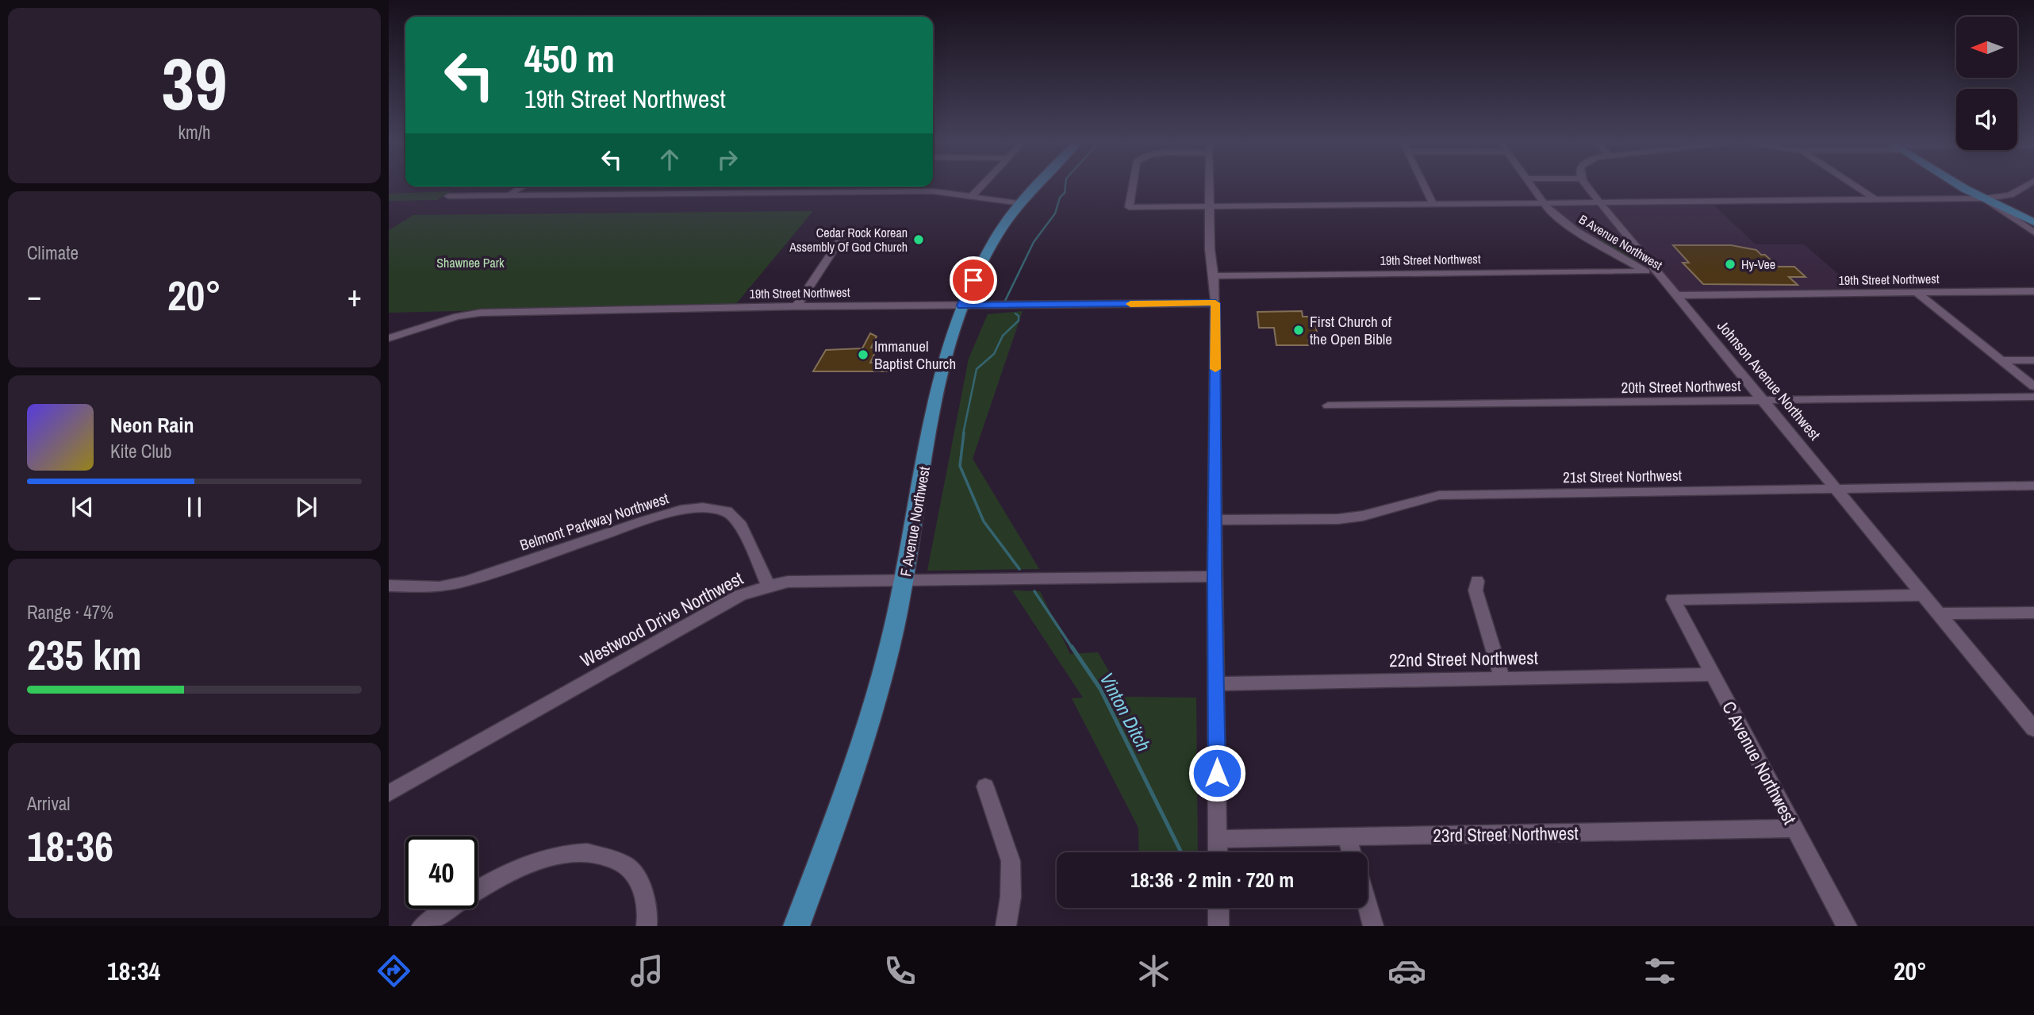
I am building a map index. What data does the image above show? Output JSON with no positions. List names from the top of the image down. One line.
{"streets":{"main road":["F Avenue Northwest"],"street":["B Avenue Northwest","19th Street Northwest","Johnson Avenue Northwest","20th Street Northwest","21st Street Northwest","Belmont Parkway Northwest","Westwood Drive Northwest","22nd Street Northwest","C Avenue Northwest","23rd Street Northwest"]},"crossings":[["B Avenue Northwest","19th Street Northwest"],["B Avenue Northwest","Johnson Avenue Northwest"],["19th Street Northwest","Johnson Avenue Northwest"],["19th Street Northwest","F Avenue Northwest"],["Johnson Avenue Northwest","20th Street Northwest"],["Johnson Avenue Northwest","21st Street Northwest"],["Johnson Avenue Northwest","C Avenue Northwest"],["Belmont Parkway Northwest","Westwood Drive Northwest"],["F Avenue Northwest","Westwood Drive Northwest"],["22nd Street Northwest","C Avenue Northwest"],["C Avenue Northwest","23rd Street Northwest"]],"water":["Vinton Ditch"],"parks":["Shawnee Park"],"places":["Cedar Rock Korean Assembly Of God Church","Hy-Vee","First Church of the Open Bible","Immanuel Baptist Church"],"north":"left","page":{"tile":[["39","km/h"],"Climate",["Range · 47%","235 km"],["Arrival","18:36"]],"turn":["450 m","19th Street Northwest"],"heat":["−","20°","+"],"song":["Neon Rain","Kite Club"],"limit":"40","trip":"18:36 · 2 min · 720 m","tabs":["18:34","20°"]}}
